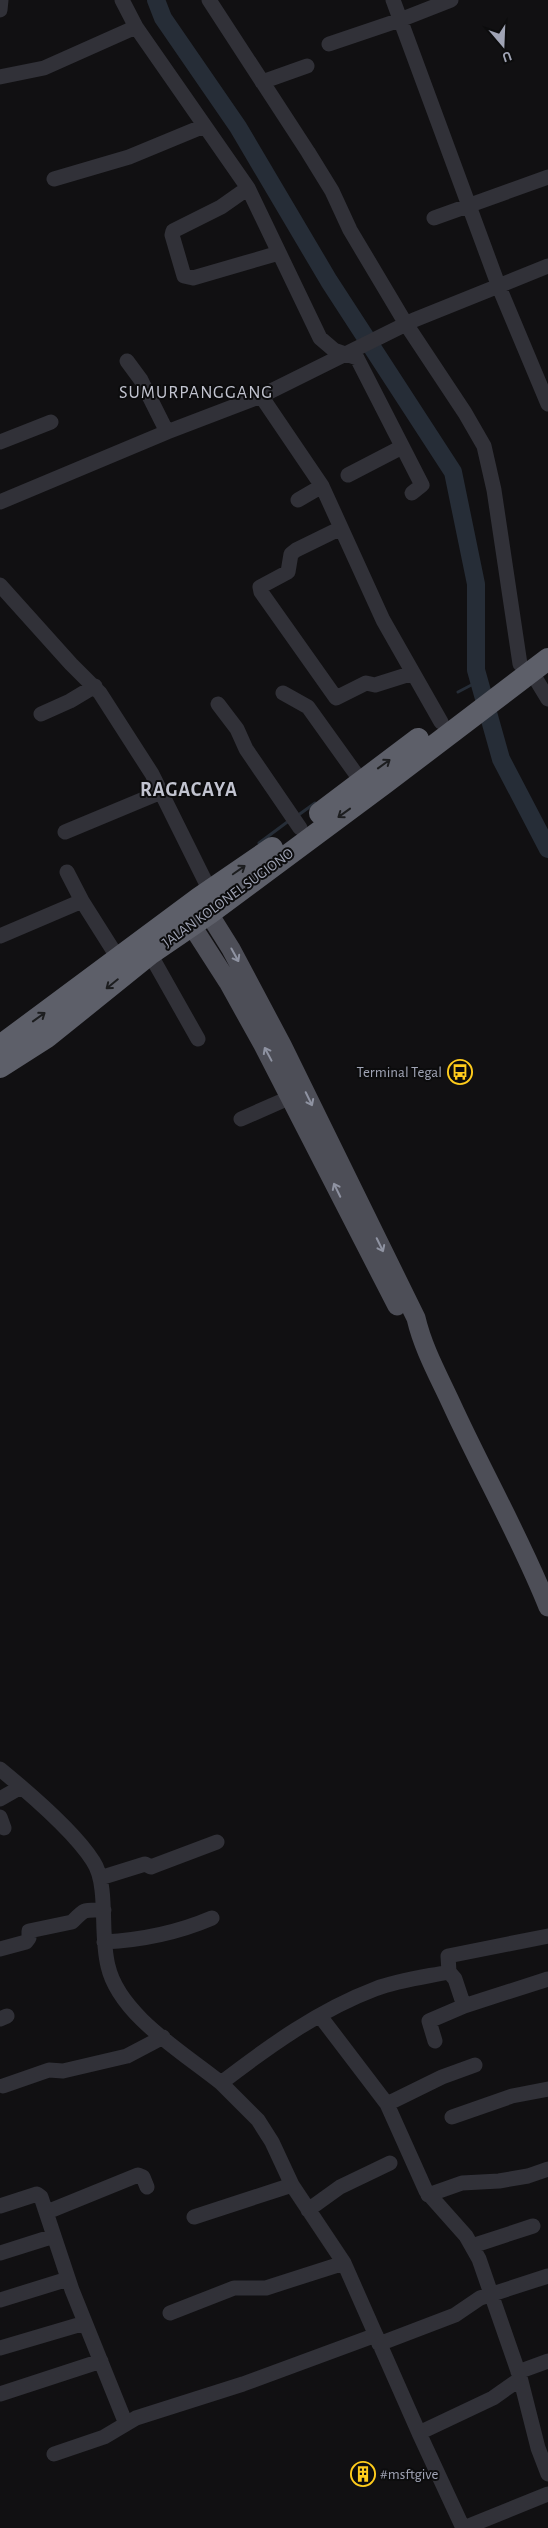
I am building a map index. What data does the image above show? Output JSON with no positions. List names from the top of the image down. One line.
{"streets":{"highway":["JALAN KOLONEL SUGIONO"]},"districts":["SUMURPANGGANG","RAGACAYA"],"places":{"bus stop":["Terminal Tegal"],"building":["#msftgive"]},"north":"bottom"}
